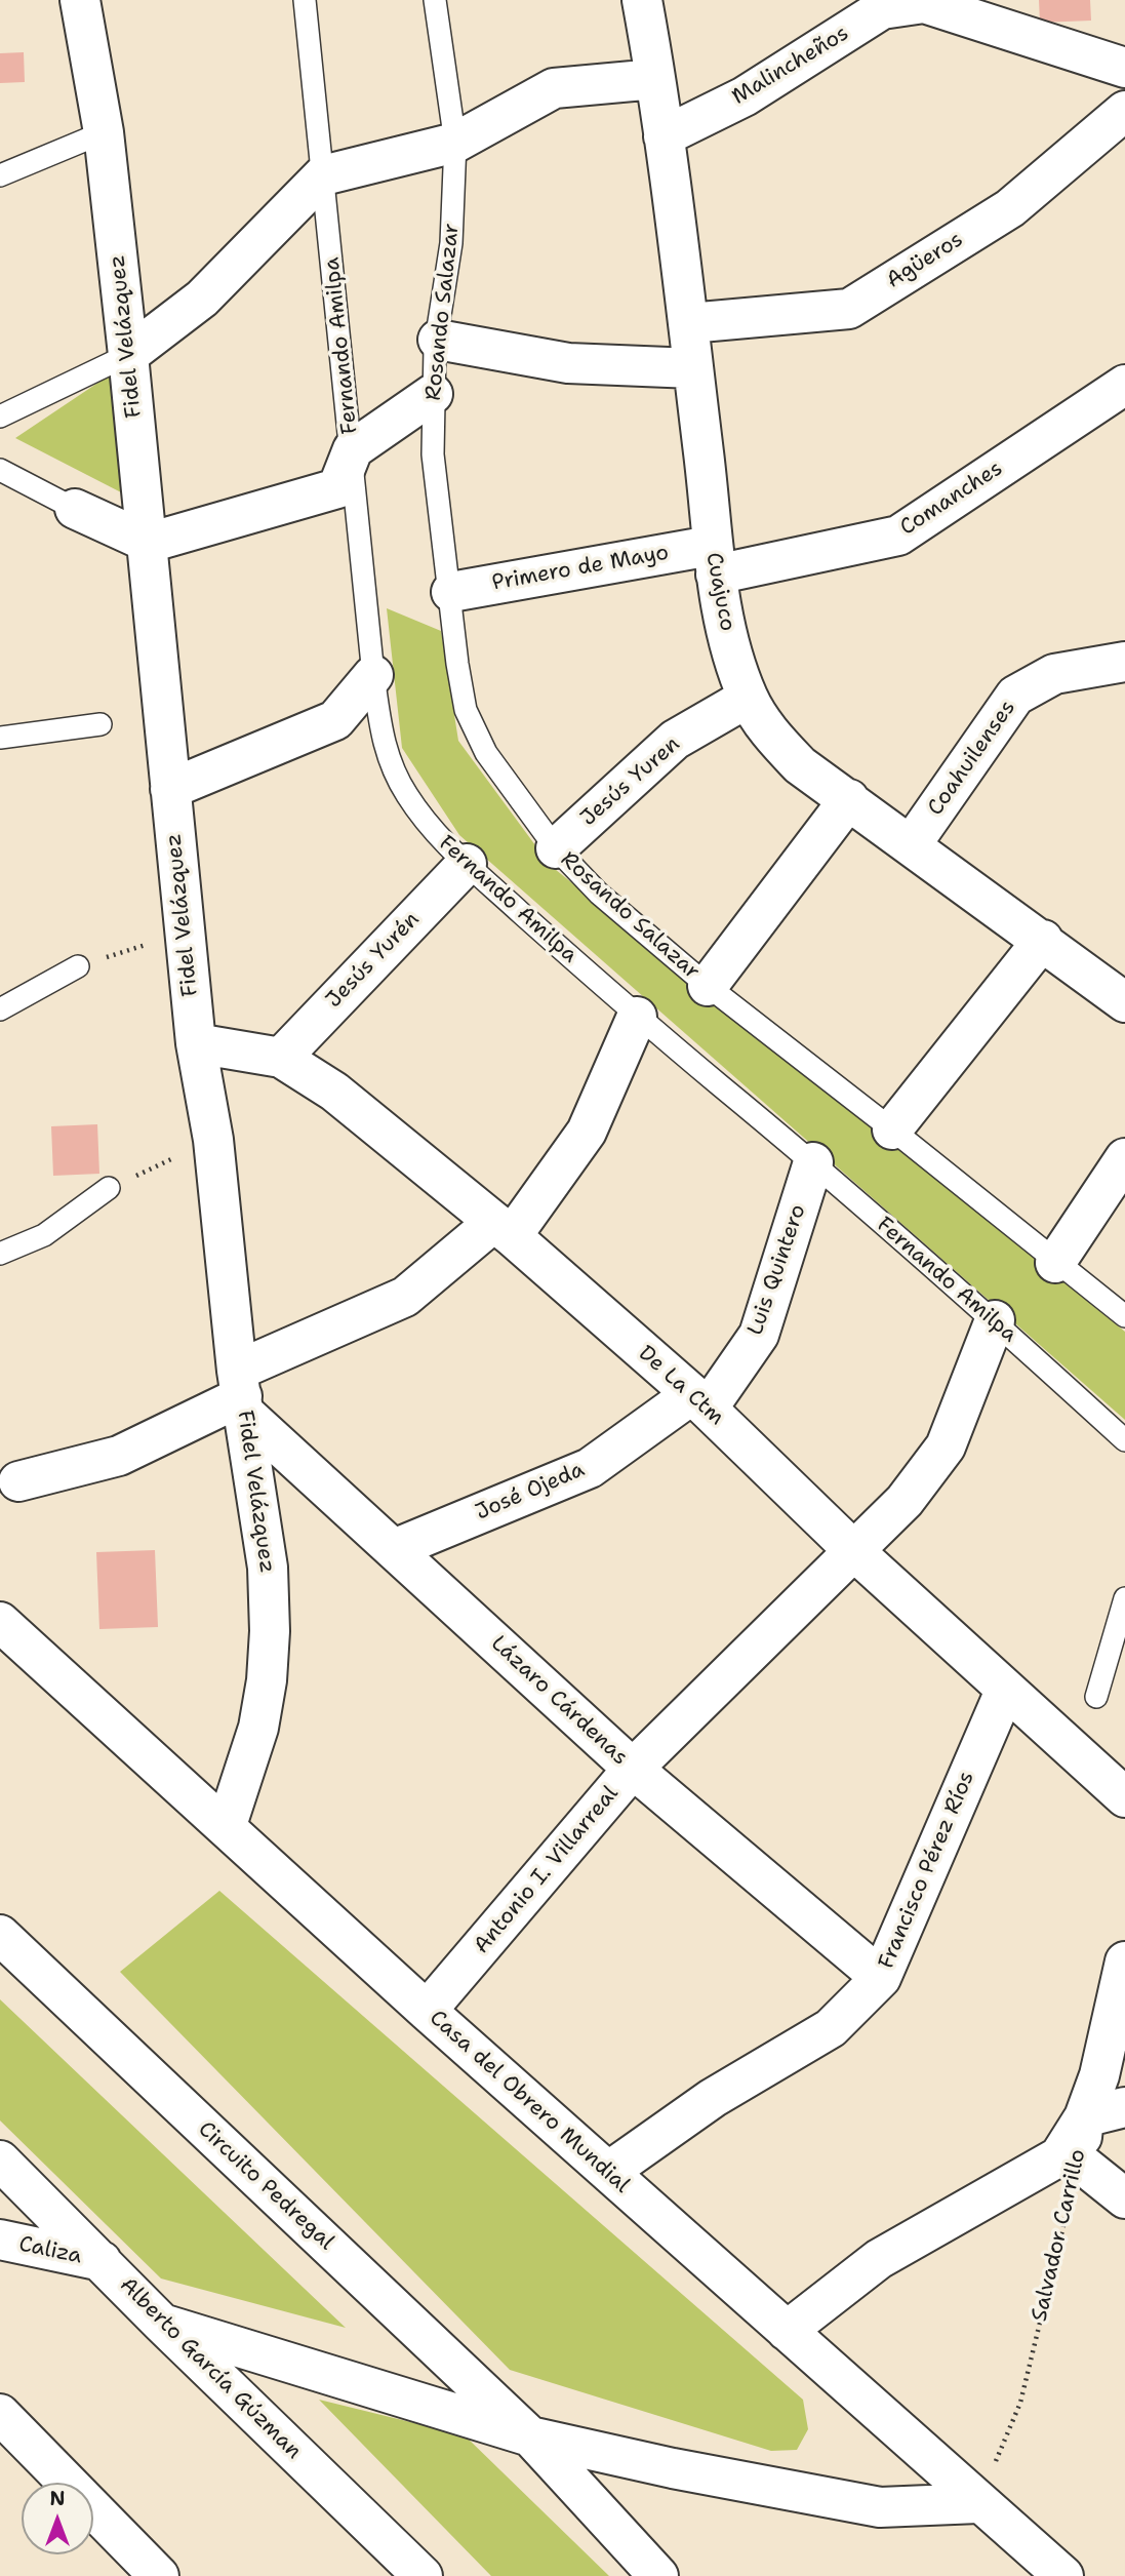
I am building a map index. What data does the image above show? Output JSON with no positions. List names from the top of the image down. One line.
{"streets":{"street":["Malincheños","Agüeros","Fidel Velázquez","Comanches","Primero de Mayo","Cuajuco","Coahuilenses","Jesús Yuren","Jesús Yurén","Luis Quintero","De La Ctm","José Ojeda","Lázaro Cárdenas","Antonio I. Villarreal","Francisco Pérez Ríos","Casa del Obrero Mundial","Circuito Pedregal","Salvador Carrillo","Caliza","Alberto García Gúzman"],"lane":["Rosando Salazar","Fernando Amilpa"]},"crossings":[["Malincheños","Cuajuco"],["Agüeros","Cuajuco"],["Rosando Salazar","Primero de Mayo"],["Rosando Salazar","Jesús Yuren"],["Fidel Velázquez","De La Ctm"],["Fidel Velázquez","Lázaro Cárdenas"],["Fidel Velázquez","Casa del Obrero Mundial"],["Fernando Amilpa","Jesús Yurén"],["Fernando Amilpa","Luis Quintero"],["Fernando Amilpa","Antonio I. Villarreal"],["Comanches","Primero de Mayo"],["Comanches","Cuajuco"],["Primero de Mayo","Cuajuco"],["Cuajuco","Coahuilenses"],["Cuajuco","Jesús Yuren"],["Jesús Yurén","De La Ctm"],["Luis Quintero","De La Ctm"],["Luis Quintero","José Ojeda"],["De La Ctm","José Ojeda"],["De La Ctm","Antonio I. Villarreal"],["De La Ctm","Francisco Pérez Ríos"],["José Ojeda","Lázaro Cárdenas"],["Lázaro Cárdenas","Antonio I. Villarreal"],["Lázaro Cárdenas","Francisco Pérez Ríos"],["Antonio I. Villarreal","Casa del Obrero Mundial"],["Francisco Pérez Ríos","Casa del Obrero Mundial"],["Casa del Obrero Mundial","Salvador Carrillo"],["Caliza","Alberto García Gúzman"]],"north":"top"}
